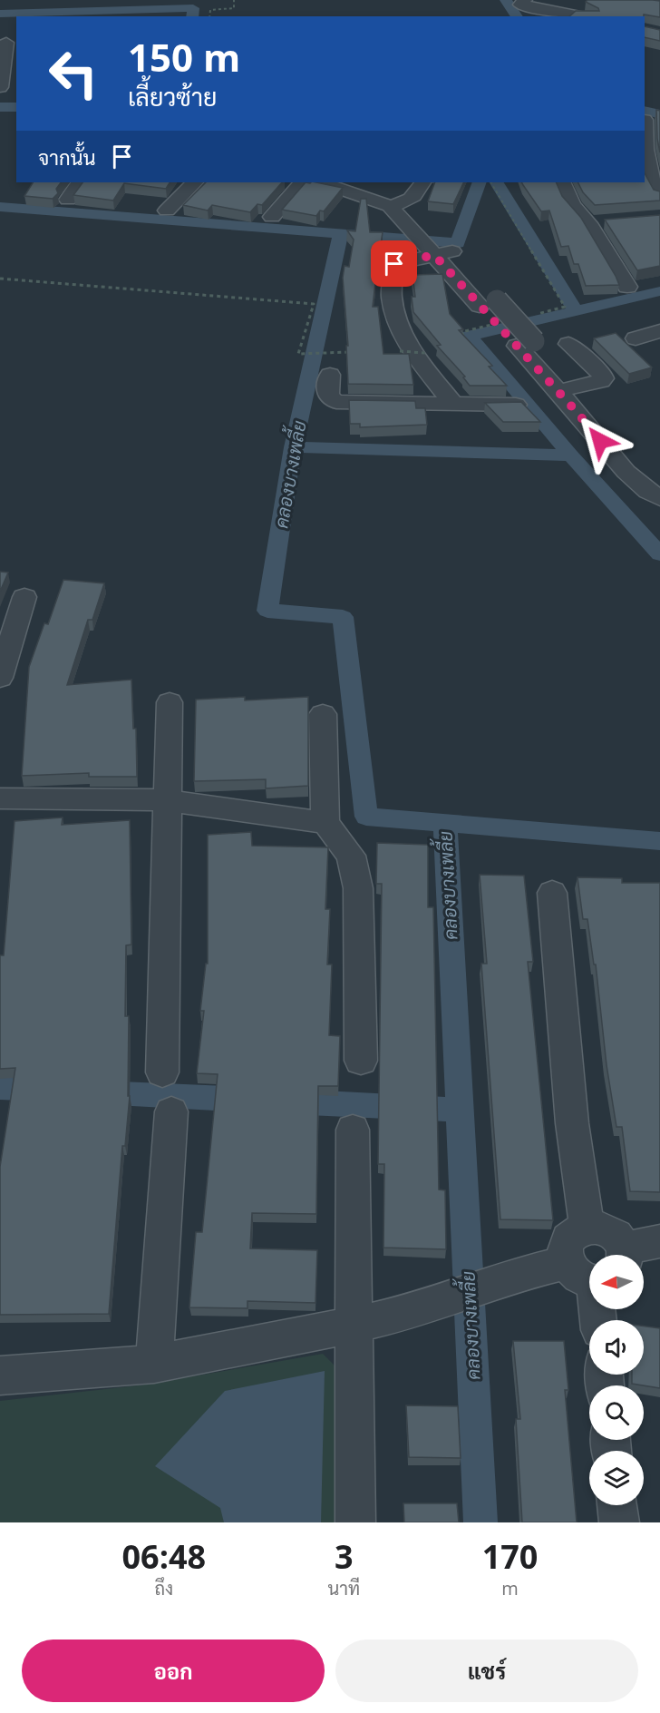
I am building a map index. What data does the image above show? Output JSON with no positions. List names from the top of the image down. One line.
{"water":["คลองบางเพลี้ย"],"north":"left","page":{"turn":["150 m","เลี้ยวซ้าย"],"then":"จากนั้น","eta":["06:48","ถึง","3","นาที","170","m"],"buttons":["ออก","แชร์"]}}
